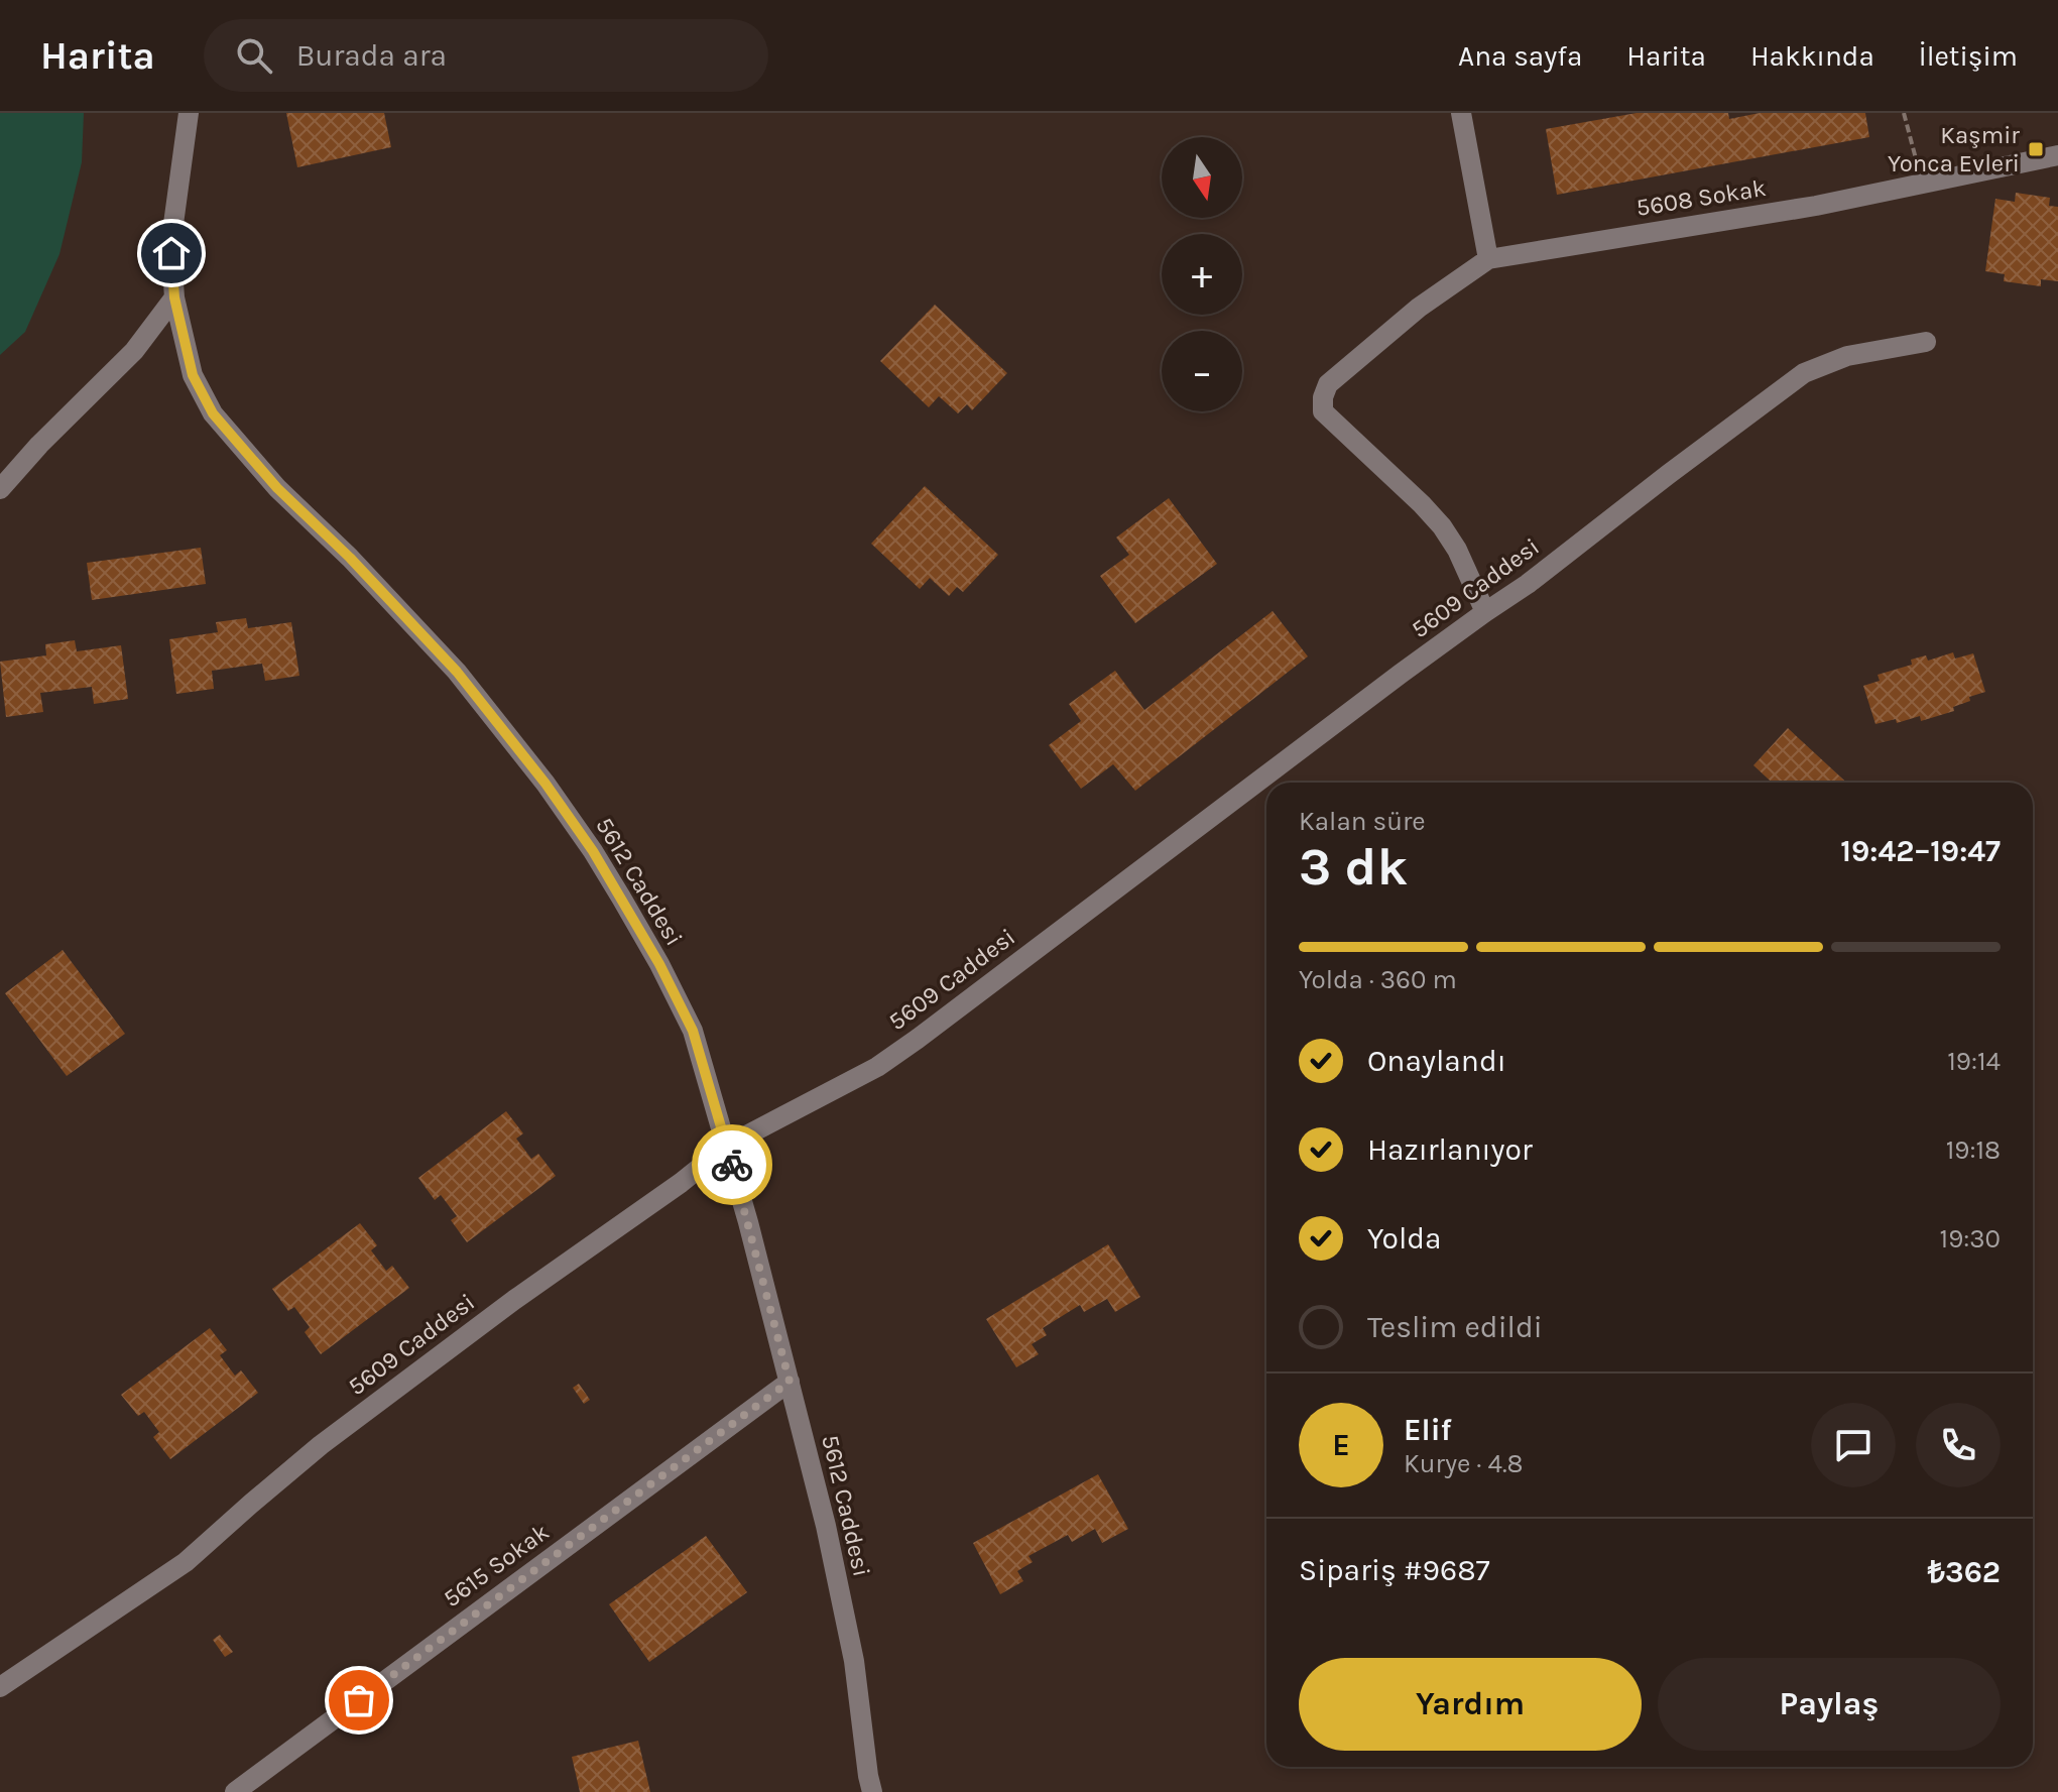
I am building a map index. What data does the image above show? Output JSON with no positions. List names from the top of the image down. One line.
{"streets":{"street":["5608 Sokak","5609 Caddesi","5612 Caddesi","5615 Sokak"]},"crossings":[["5609 Caddesi","5612 Caddesi"],["5612 Caddesi","5615 Sokak"]],"places":{"transit":["Kaşmir Yonca Evleri"]},"north":"bottom","page":{"header":"Harita","search":"Burada ara","nav":["Ana sayfa","Harita","Hakkında","İletişim"],"map_buttons":["+","−"],"heading":["3 dk","Kalan süre","19:42–19:47"],"panel":["Elif","Kurye · 4.8","Sipariş #9687","₺362"],"bar":"Yolda · 360 m","list":[["Onaylandı","19:14"],["Hazırlanıyor","19:18"],["Yolda","19:30"],"Teslim edildi"],"round":"E","buttons":["Yardım","Paylaş"]}}
